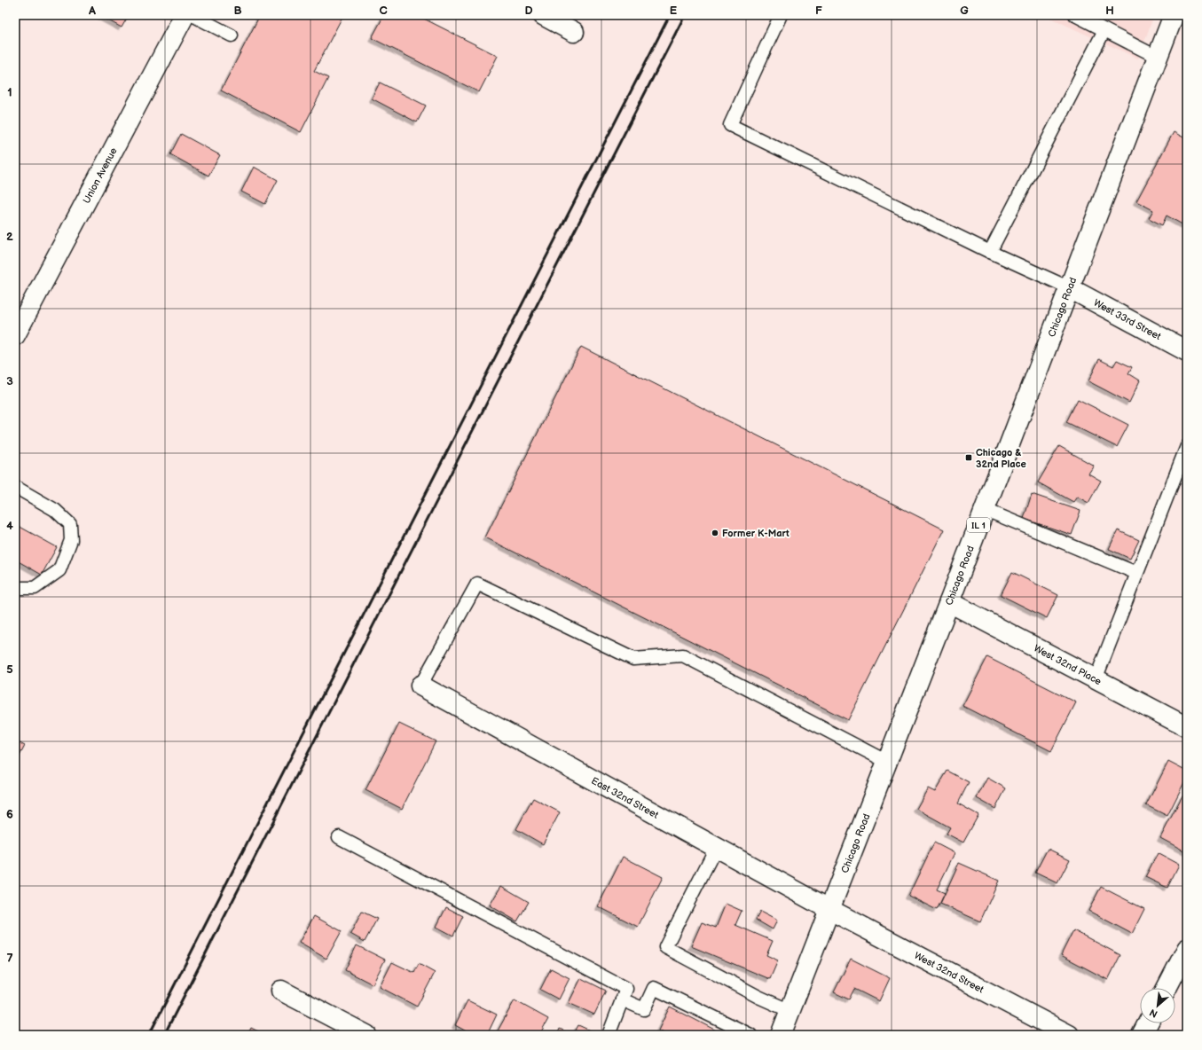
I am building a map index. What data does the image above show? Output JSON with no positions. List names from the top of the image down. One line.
{"streets":{"street":["Union Avenue","Chicago Road","West 33rd Street","IL 1","West 32nd Place","East 32nd Street","West 32nd Street"]},"crossings":[["Chicago Road","West 33rd Street"],["Chicago Road","West 32nd Place"],["Chicago Road","East 32nd Street"],["Chicago Road","West 32nd Street"],["East 32nd Street","West 32nd Street"]],"places":{"transit":["Chicago & 32nd Place"],"other":["Former K-Mart"]},"north":"bottom left","grid":{"columns":["A","B","C","D","E","F","G","H"],"rows":["1","2","3","4","5","6","7"]}}
